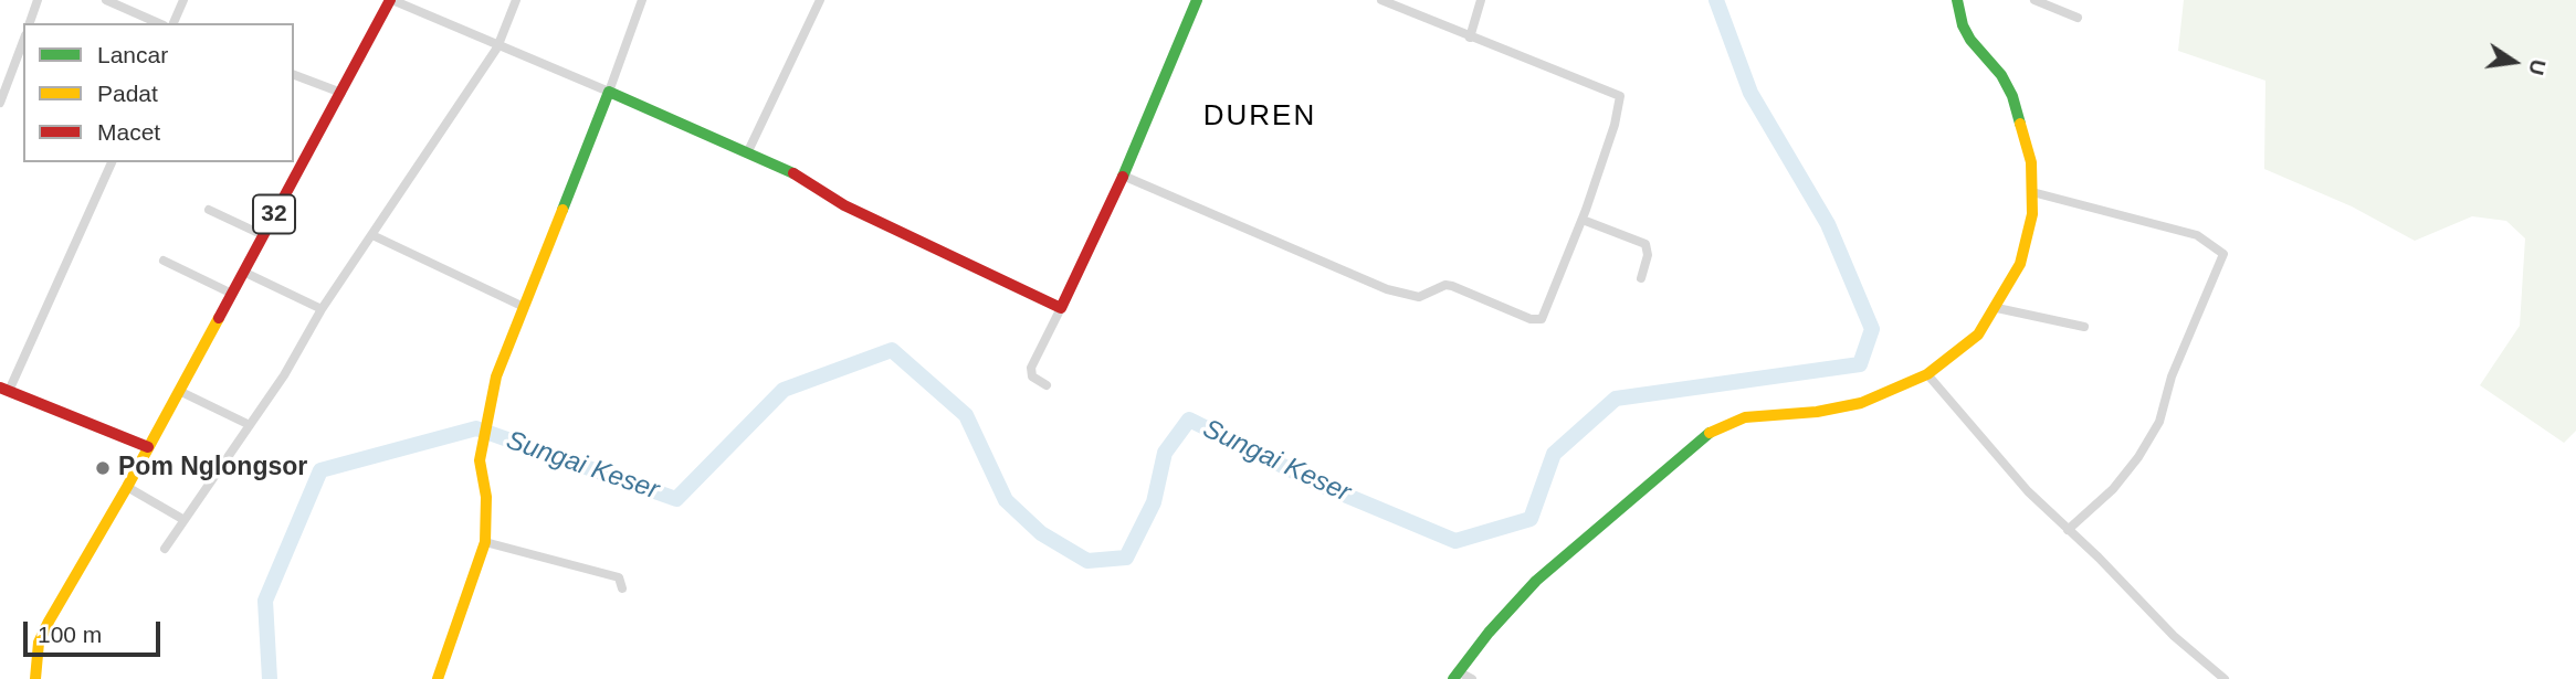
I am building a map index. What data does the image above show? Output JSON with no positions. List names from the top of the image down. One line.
{"streets":{"main road":["32"]},"districts":["DUREN"],"water":["Sungai Keser"],"places":["Pom Nglongsor"],"legend":["Lancar","Padat","Macet"],"scale_bar":"100 m","north":"right"}
